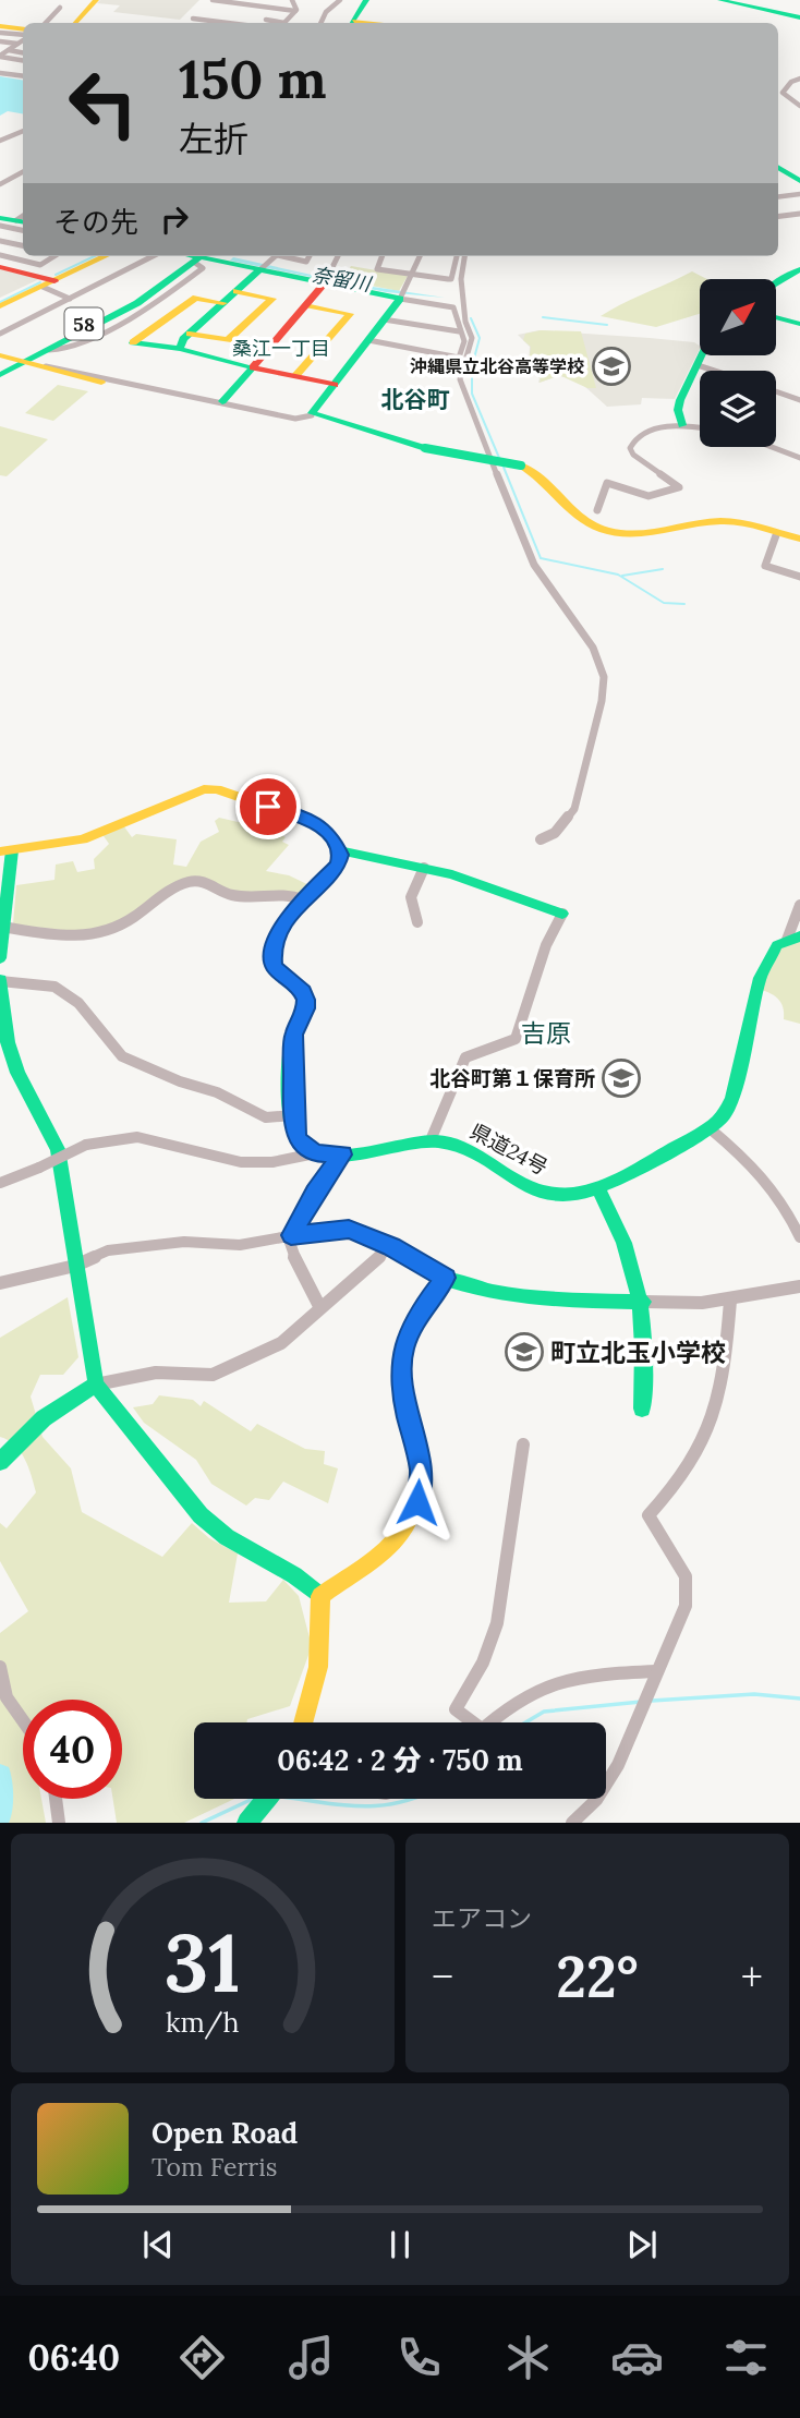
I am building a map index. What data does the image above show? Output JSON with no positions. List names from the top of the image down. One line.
{"streets":{"main road":["58","県道24号"]},"districts":["桑江一丁目","北谷町","吉原"],"water":["奈留川"],"places":{"school or university":["沖縄県立北谷高等学校","北谷町第１保育所","町立北玉小学校"]},"north":"top right","page":{"turn":["150 m","左折"],"then":"その先","limit":"40","trip":"06:42 · 2 分 · 750 m","tile":"エアコン","heat":["−","22°","+"],"song":["Open Road","Tom Ferris"],"tabs":"06:40","gauge":["31","km/h"]}}
